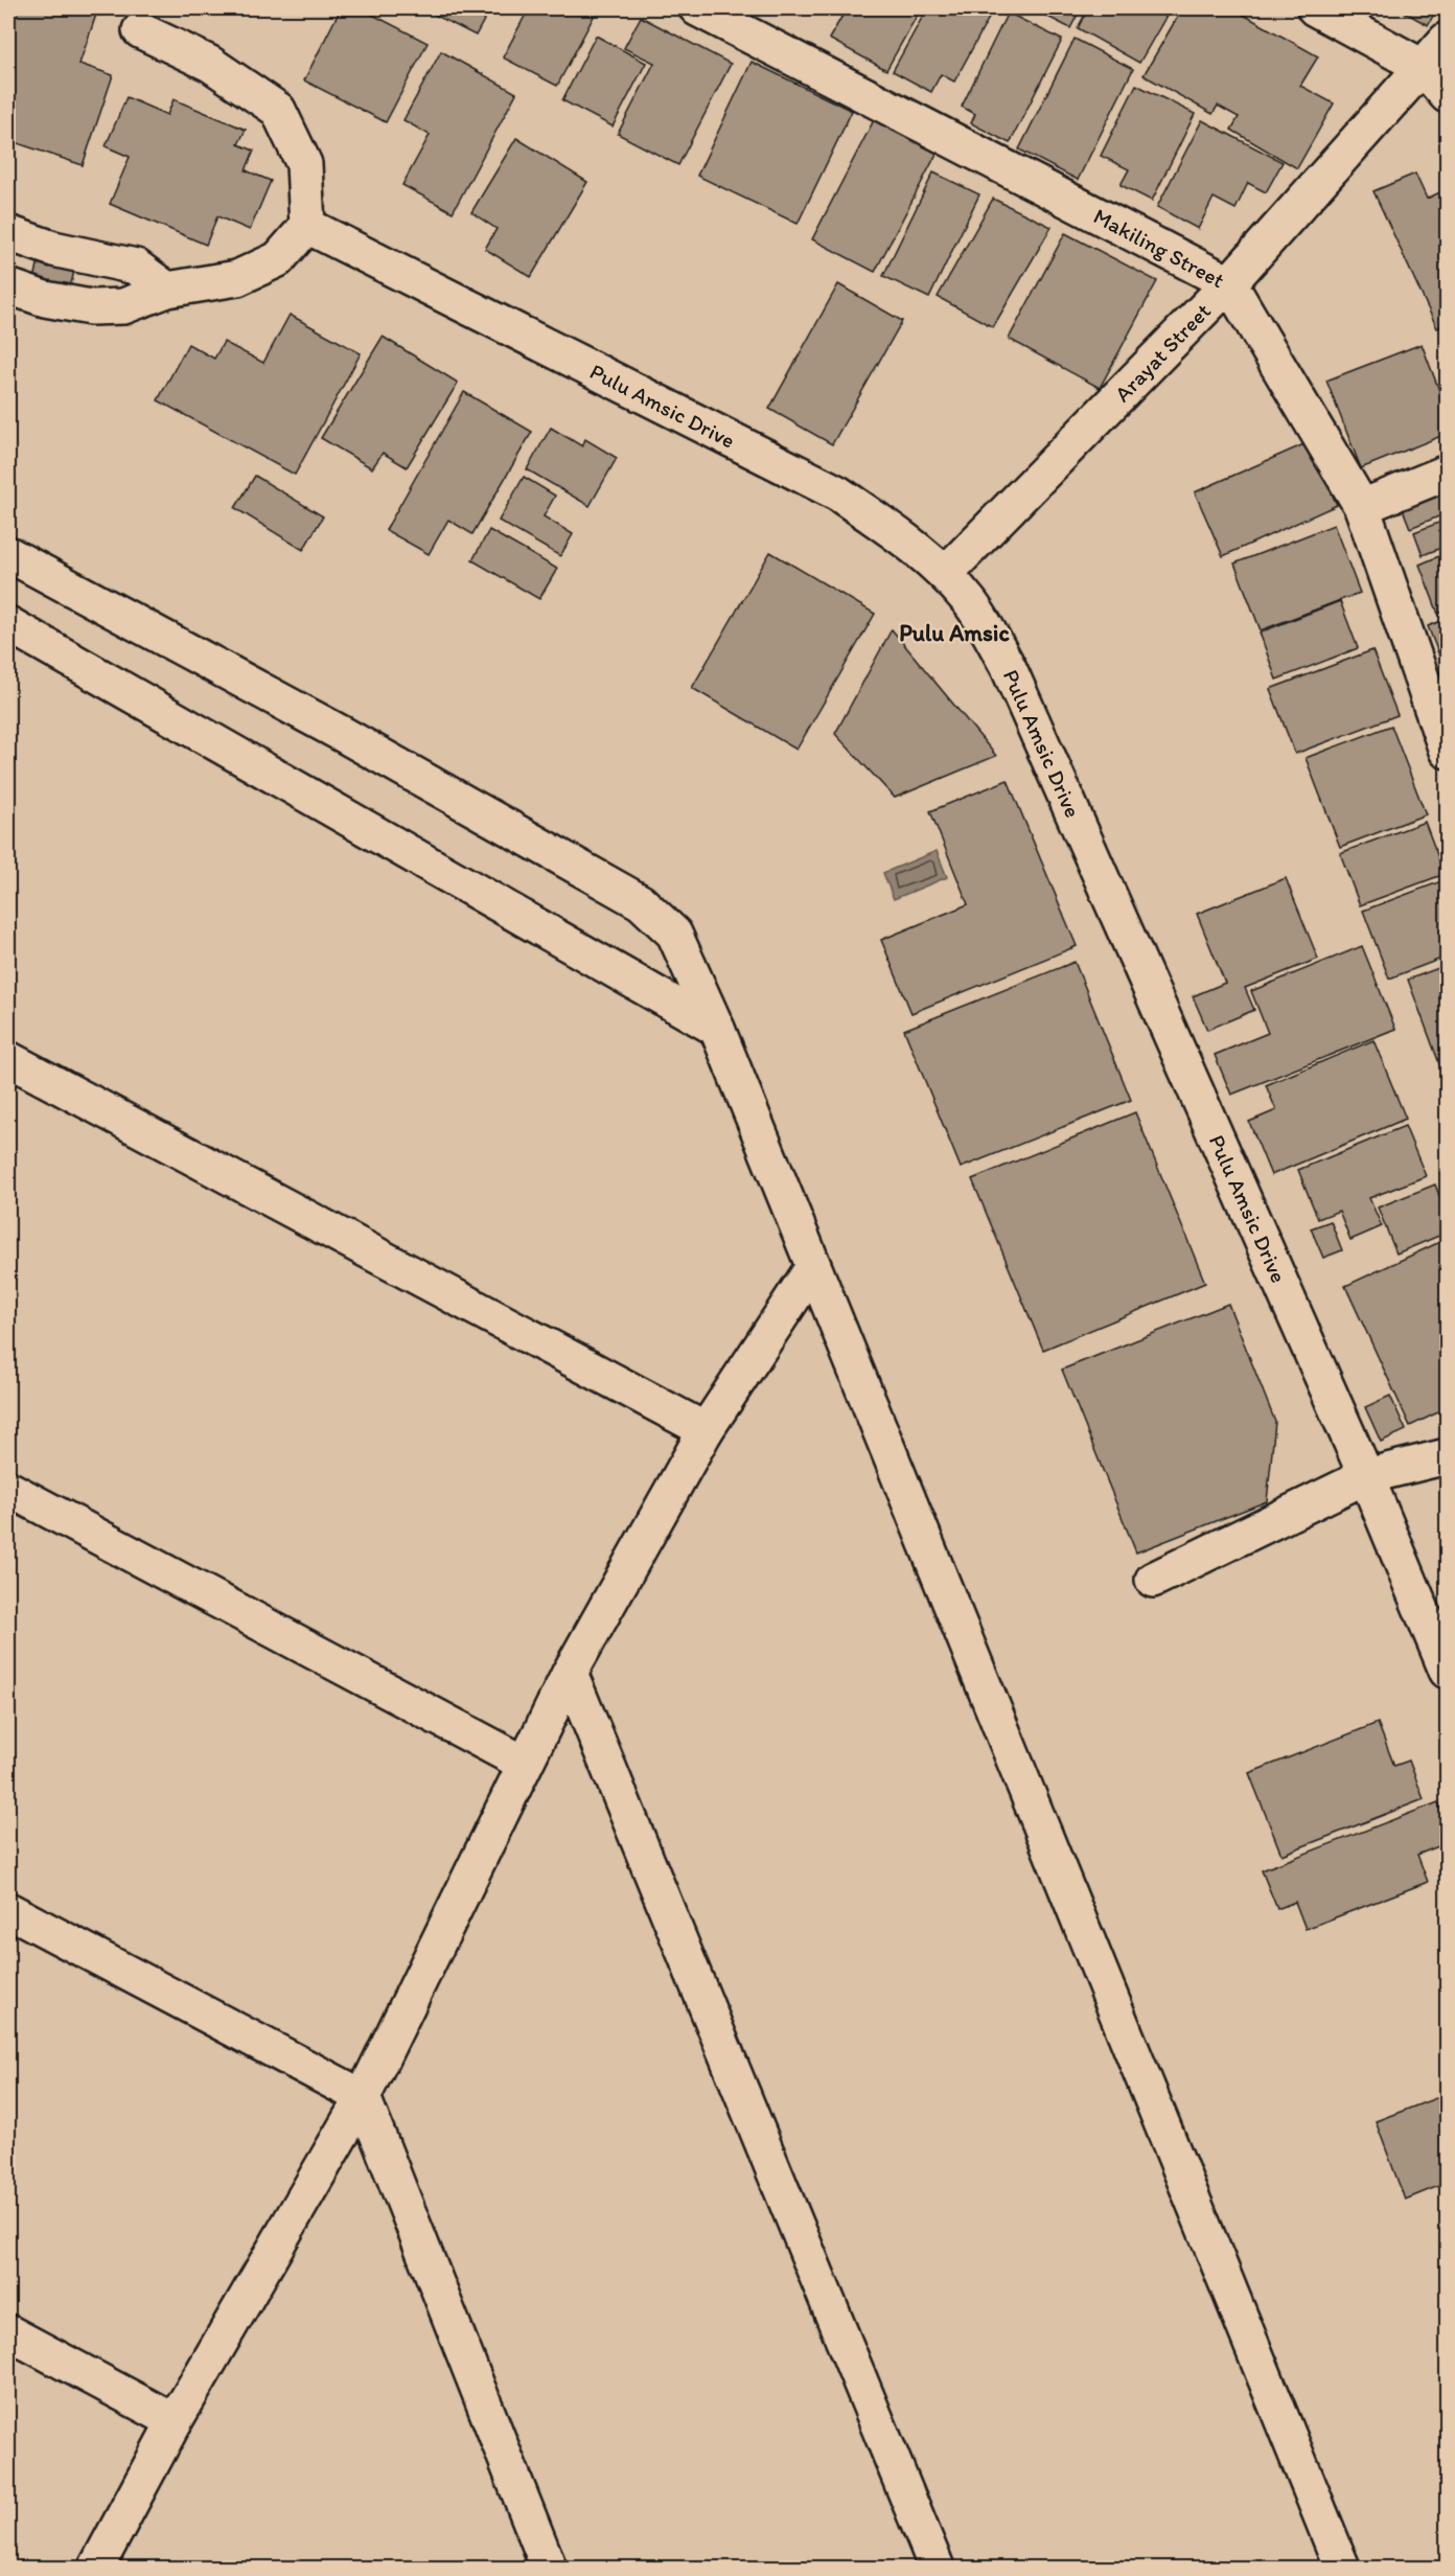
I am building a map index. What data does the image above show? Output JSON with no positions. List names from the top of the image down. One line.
{"streets":{"street":["Makiling Street","Arayat Street","Pulu Amsic Drive"]},"crossings":[["Makiling Street","Arayat Street"],["Arayat Street","Pulu Amsic Drive"]],"districts":["Pulu Amsic"]}
